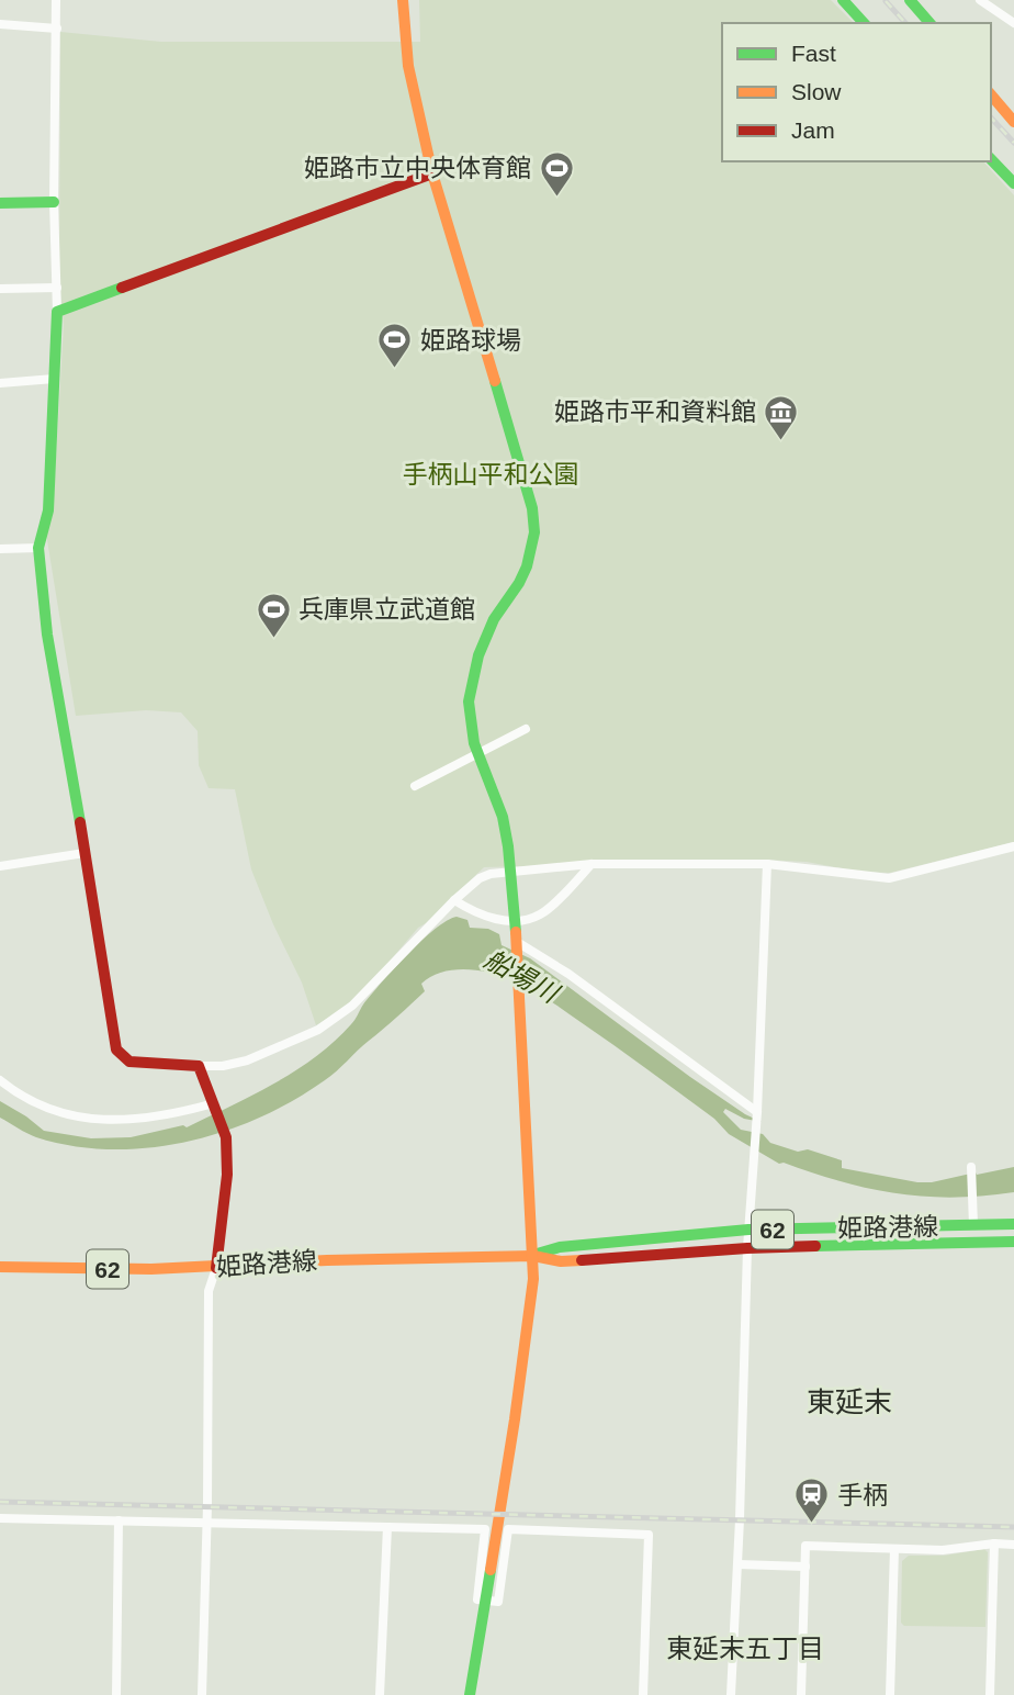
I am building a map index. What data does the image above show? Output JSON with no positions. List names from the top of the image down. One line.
{"streets":{"street":["姫路港線","62"]},"districts":["東延末","東延末五丁目"],"water":["船場川"],"parks":["手柄山平和公園"],"places":{"sports":["姫路市立中央体育館","姫路球場","兵庫県立武道館"],"museum":["姫路市平和資料館"],"station":["手柄"]},"legend":["Fast","Slow","Jam"]}
